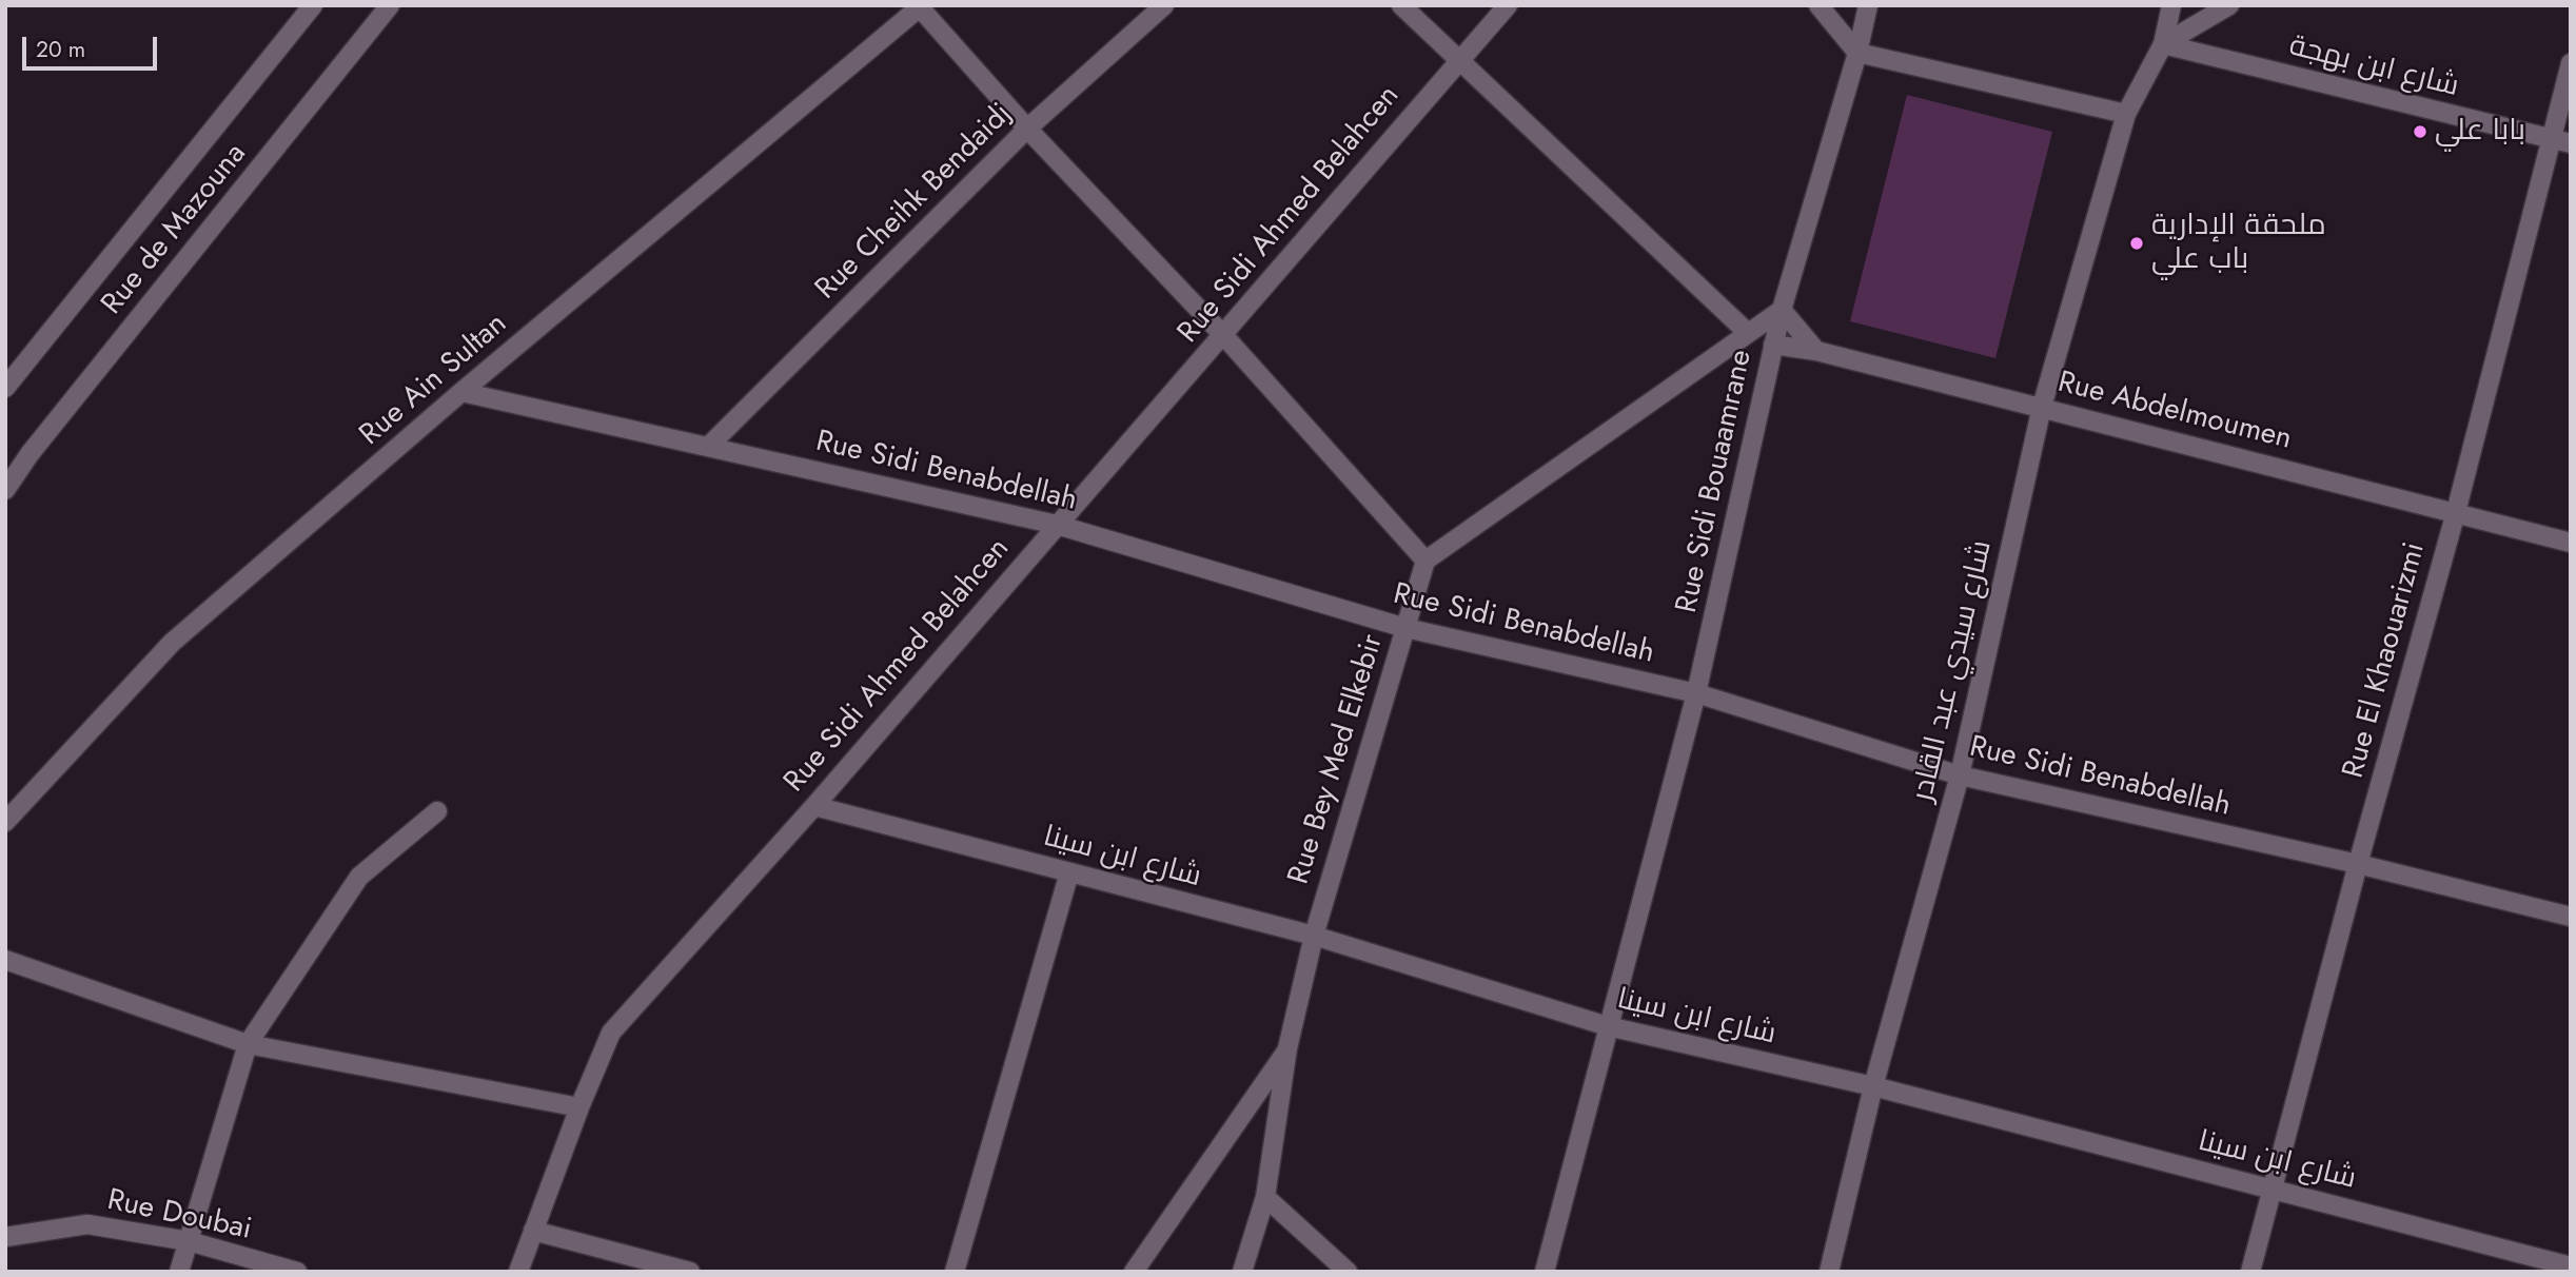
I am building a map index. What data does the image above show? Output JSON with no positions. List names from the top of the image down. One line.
{"streets":{"street":["شارع ابن بهجة","Rue Cheihk Bendaidj","Rue Sidi Ahmed Belahcen","Rue de Mazouna","Rue Ain Sultan","Rue Abdelmoumen","Rue Sidi Benabdellah","Rue Sidi Bouaamrane","Rue El Khaouarizmi","شارع سيدي عبد القادر","Rue Bey Med Elkebir","شارع ابن سينا","Rue Doubai"]},"crossings":[["شارع ابن بهجة","Rue El Khaouarizmi"],["شارع ابن بهجة","شارع سيدي عبد القادر"],["Rue Cheihk Bendaidj","Rue Sidi Benabdellah"],["Rue Sidi Ahmed Belahcen","Rue Sidi Benabdellah"],["Rue Sidi Ahmed Belahcen","شارع ابن سينا"],["Rue Ain Sultan","Rue Sidi Benabdellah"],["Rue Abdelmoumen","Rue Sidi Bouaamrane"],["Rue Abdelmoumen","Rue El Khaouarizmi"],["Rue Abdelmoumen","شارع سيدي عبد القادر"],["Rue Sidi Benabdellah","Rue Sidi Bouaamrane"],["Rue Sidi Benabdellah","Rue El Khaouarizmi"],["Rue Sidi Benabdellah","شارع سيدي عبد القادر"],["Rue Sidi Benabdellah","Rue Bey Med Elkebir"],["Rue Sidi Bouaamrane","شارع ابن سينا"],["Rue El Khaouarizmi","شارع ابن سينا"],["شارع سيدي عبد القادر","شارع ابن سينا"],["Rue Bey Med Elkebir","شارع ابن سينا"]],"places":["بابا علي","ملحقة الإدارية باب علي"],"scale_bar":"20 m"}
